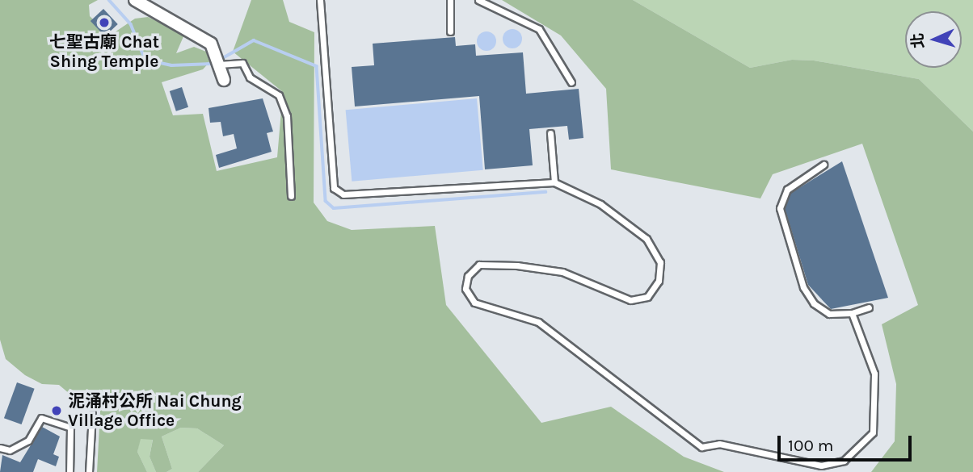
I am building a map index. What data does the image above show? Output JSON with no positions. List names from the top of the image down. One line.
{"places":["七聖古廟 Chat Shing Temple","泥涌村公所 Nai Chung Village Office"],"scale_bar":"100 m","north":"left"}
